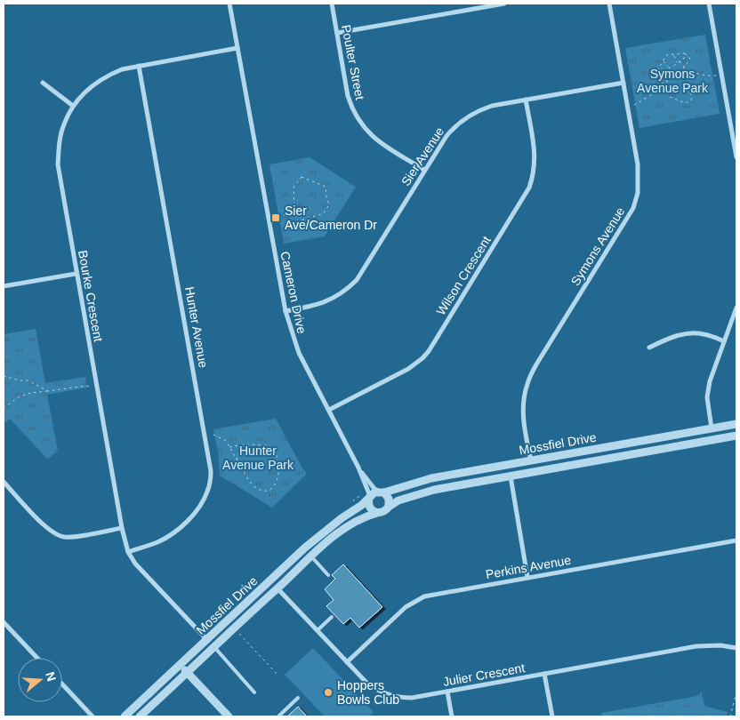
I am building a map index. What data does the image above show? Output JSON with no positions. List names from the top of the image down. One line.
{"streets":{"street":["Poulter Street","Sier Avenue","Symons Avenue","Wilson Crescent","Cameron Drive","Bourke Crescent","Hunter Avenue","Mossfiel Drive","Perkins Avenue","Julier Crescent"]},"crossings":[["Poulter Street","Sier Avenue"],["Sier Avenue","Symons Avenue"],["Sier Avenue","Wilson Crescent"],["Sier Avenue","Cameron Drive"],["Symons Avenue","Mossfiel Drive"],["Wilson Crescent","Cameron Drive"],["Cameron Drive","Bourke Crescent"],["Cameron Drive","Mossfiel Drive"],["Bourke Crescent","Hunter Avenue"],["Bourke Crescent","Mossfiel Drive"],["Mossfiel Drive","Julier Crescent"],["Perkins Avenue","Julier Crescent"]],"parks":["Symons Avenue Park","Hunter Avenue Park"],"places":{"transit":["Sier Ave/Cameron Dr"],"other":["Hoppers Bowls Club"]},"north":"right"}
